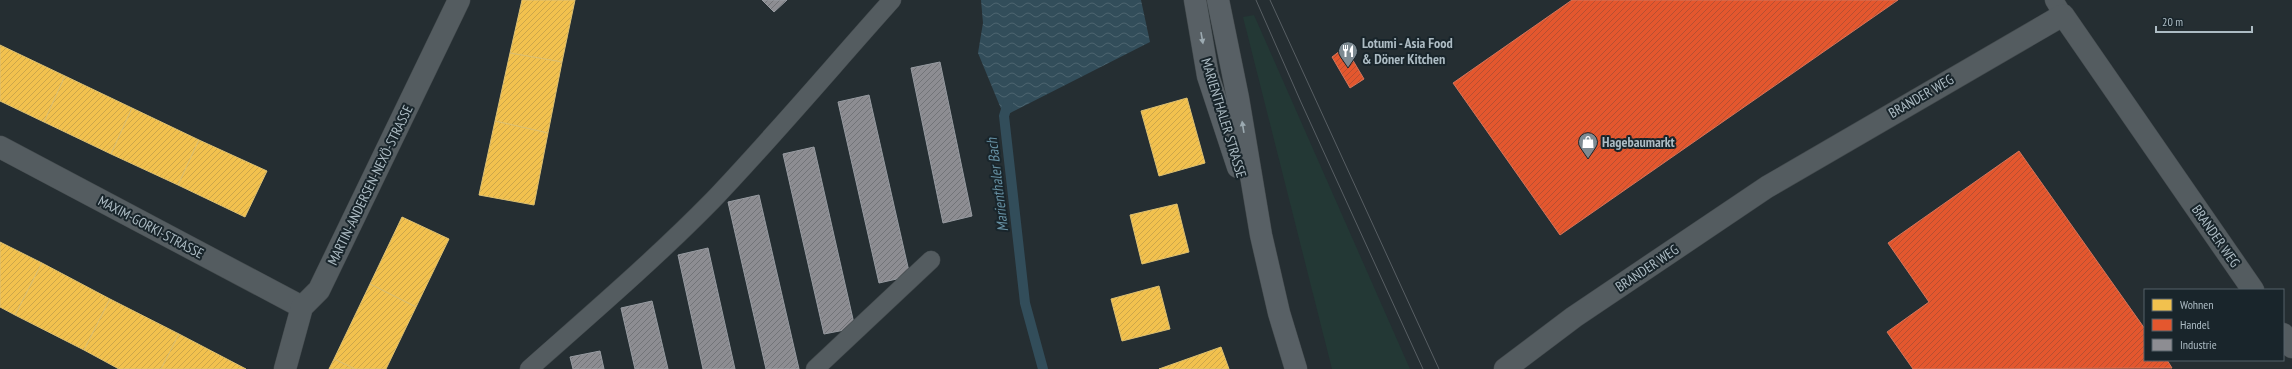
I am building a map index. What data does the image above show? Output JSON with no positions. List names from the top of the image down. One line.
{"streets":{"main road":["MARIENTHALER STRASSE"],"street":["BRANDER WEG","MARTIN-ANDERSEN-NEXÖ-STRASSE","MAXIM-GORKI-STRASSE"]},"crossings":[["MARTIN-ANDERSEN-NEXÖ-STRASSE","MAXIM-GORKI-STRASSE"]],"water":["Marienthaler Bach"],"places":{"restaurant":["Lotumi - Asia Food & Döner Kitchen"],"shop":["Hagebaumarkt"]},"legend":["Wohnen","Handel","Industrie"],"scale_bar":"20 m"}
